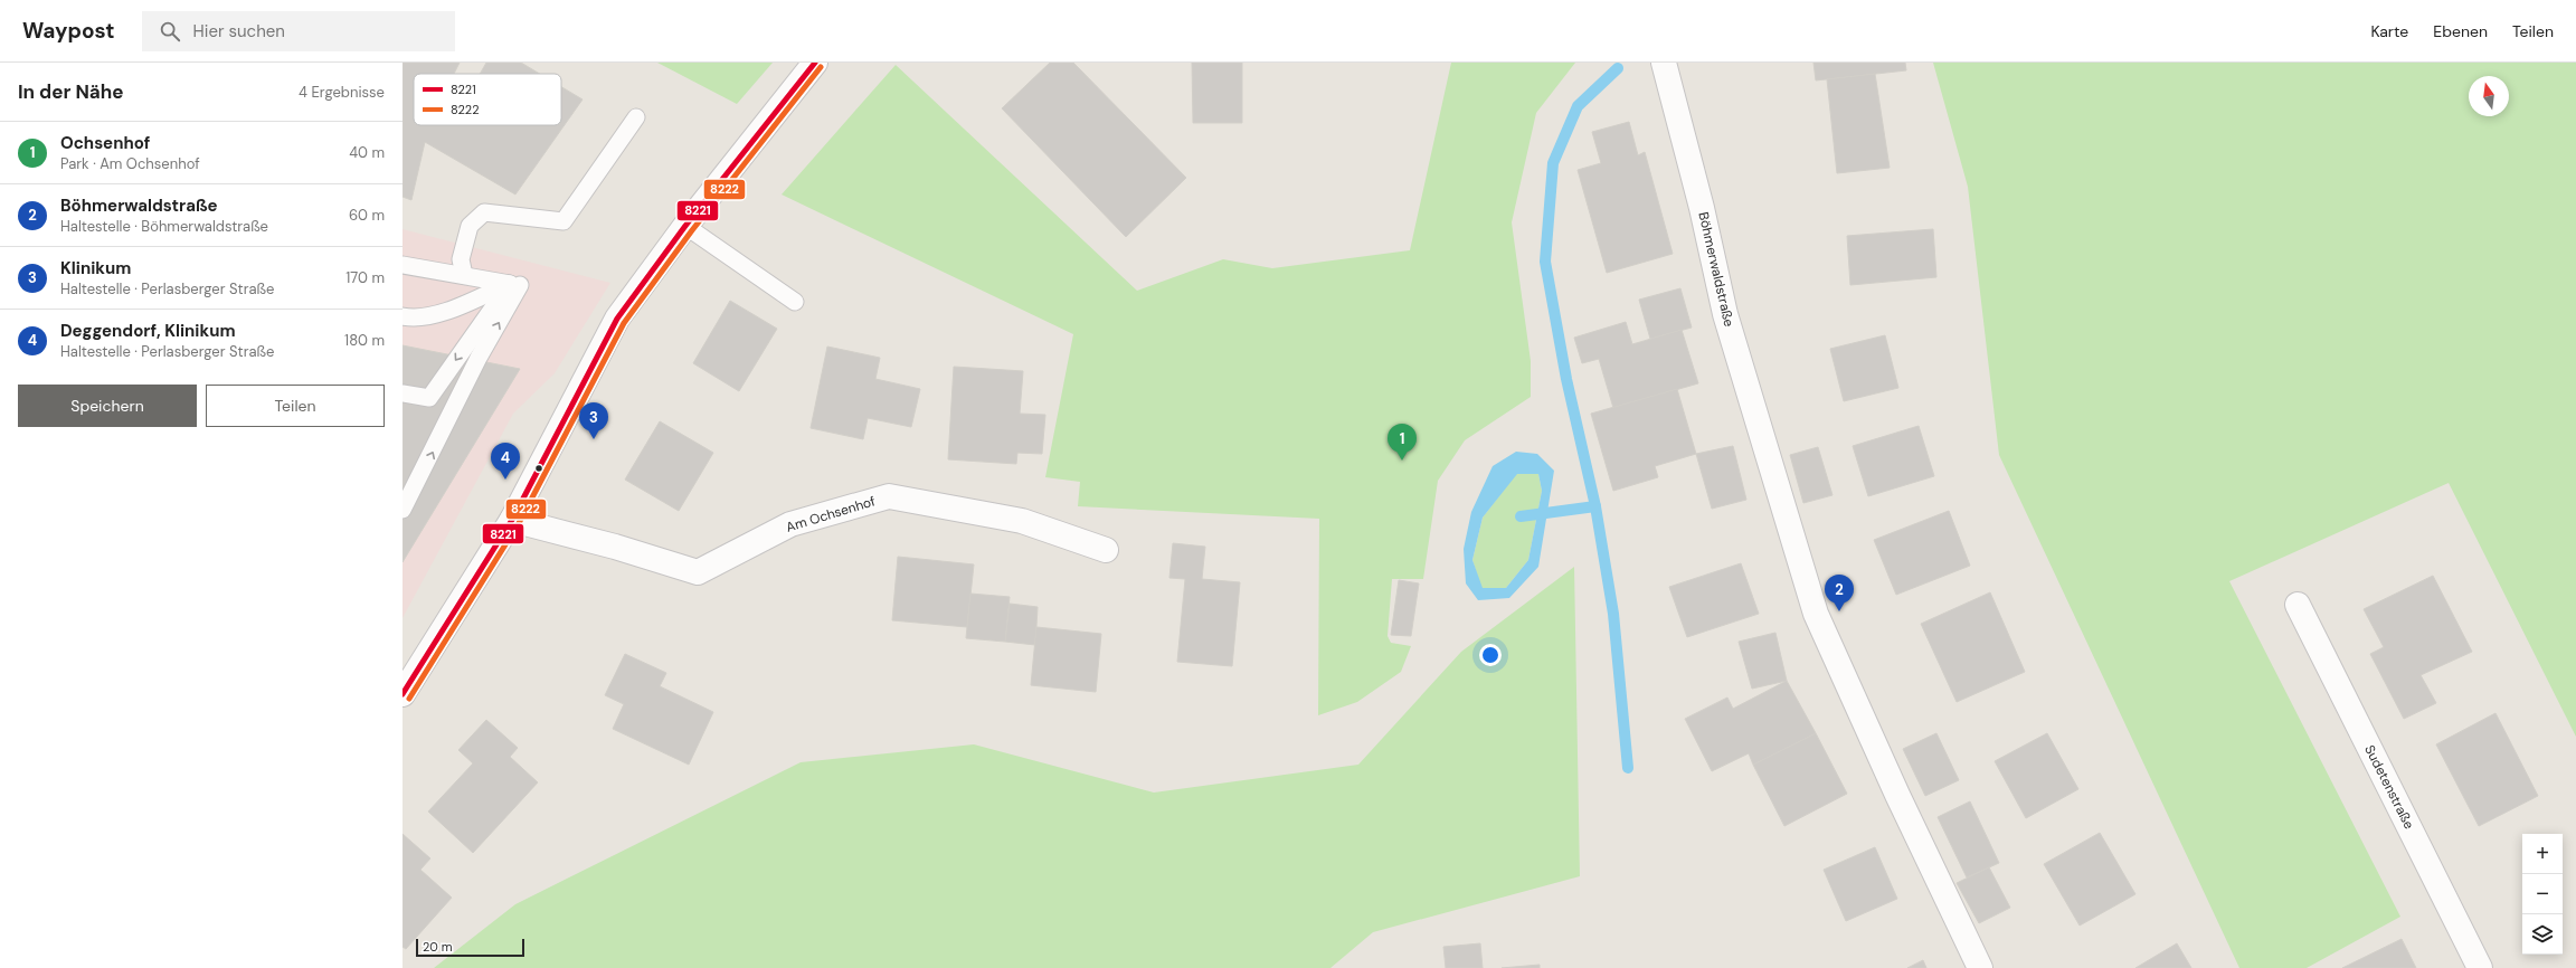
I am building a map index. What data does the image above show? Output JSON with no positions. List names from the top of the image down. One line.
{"streets":{"street":["Böhmerwaldstraße","Am Ochsenhof","Sudetenstraße"]},"lines":["transit line 8221","transit line 8222"],"legend":["8221","8222"],"scale_bar":"20 m","north":"top","page":{"header":"Waypost","search":"Hier suchen","nav":["Karte","Ebenen","Teilen"],"heading":["In der Nähe","4 Ergebnisse"],"list":[{"mark":"1","name":"Ochsenhof","note":"Park · Am Ochsenhof","value":"40 m"},{"mark":"2","name":"Böhmerwaldstraße","note":"Haltestelle · Böhmerwaldstraße","value":"60 m"},{"mark":"3","name":"Klinikum","note":"Haltestelle · Perlasberger Straße","value":"170 m"},{"mark":"4","name":"Deggendorf, Klinikum","note":"Haltestelle · Perlasberger Straße","value":"180 m"}],"buttons":["Speichern","Teilen"],"pins":["3","1","4","2"],"map_buttons":["+","−"],"scale":"20 m"}}
